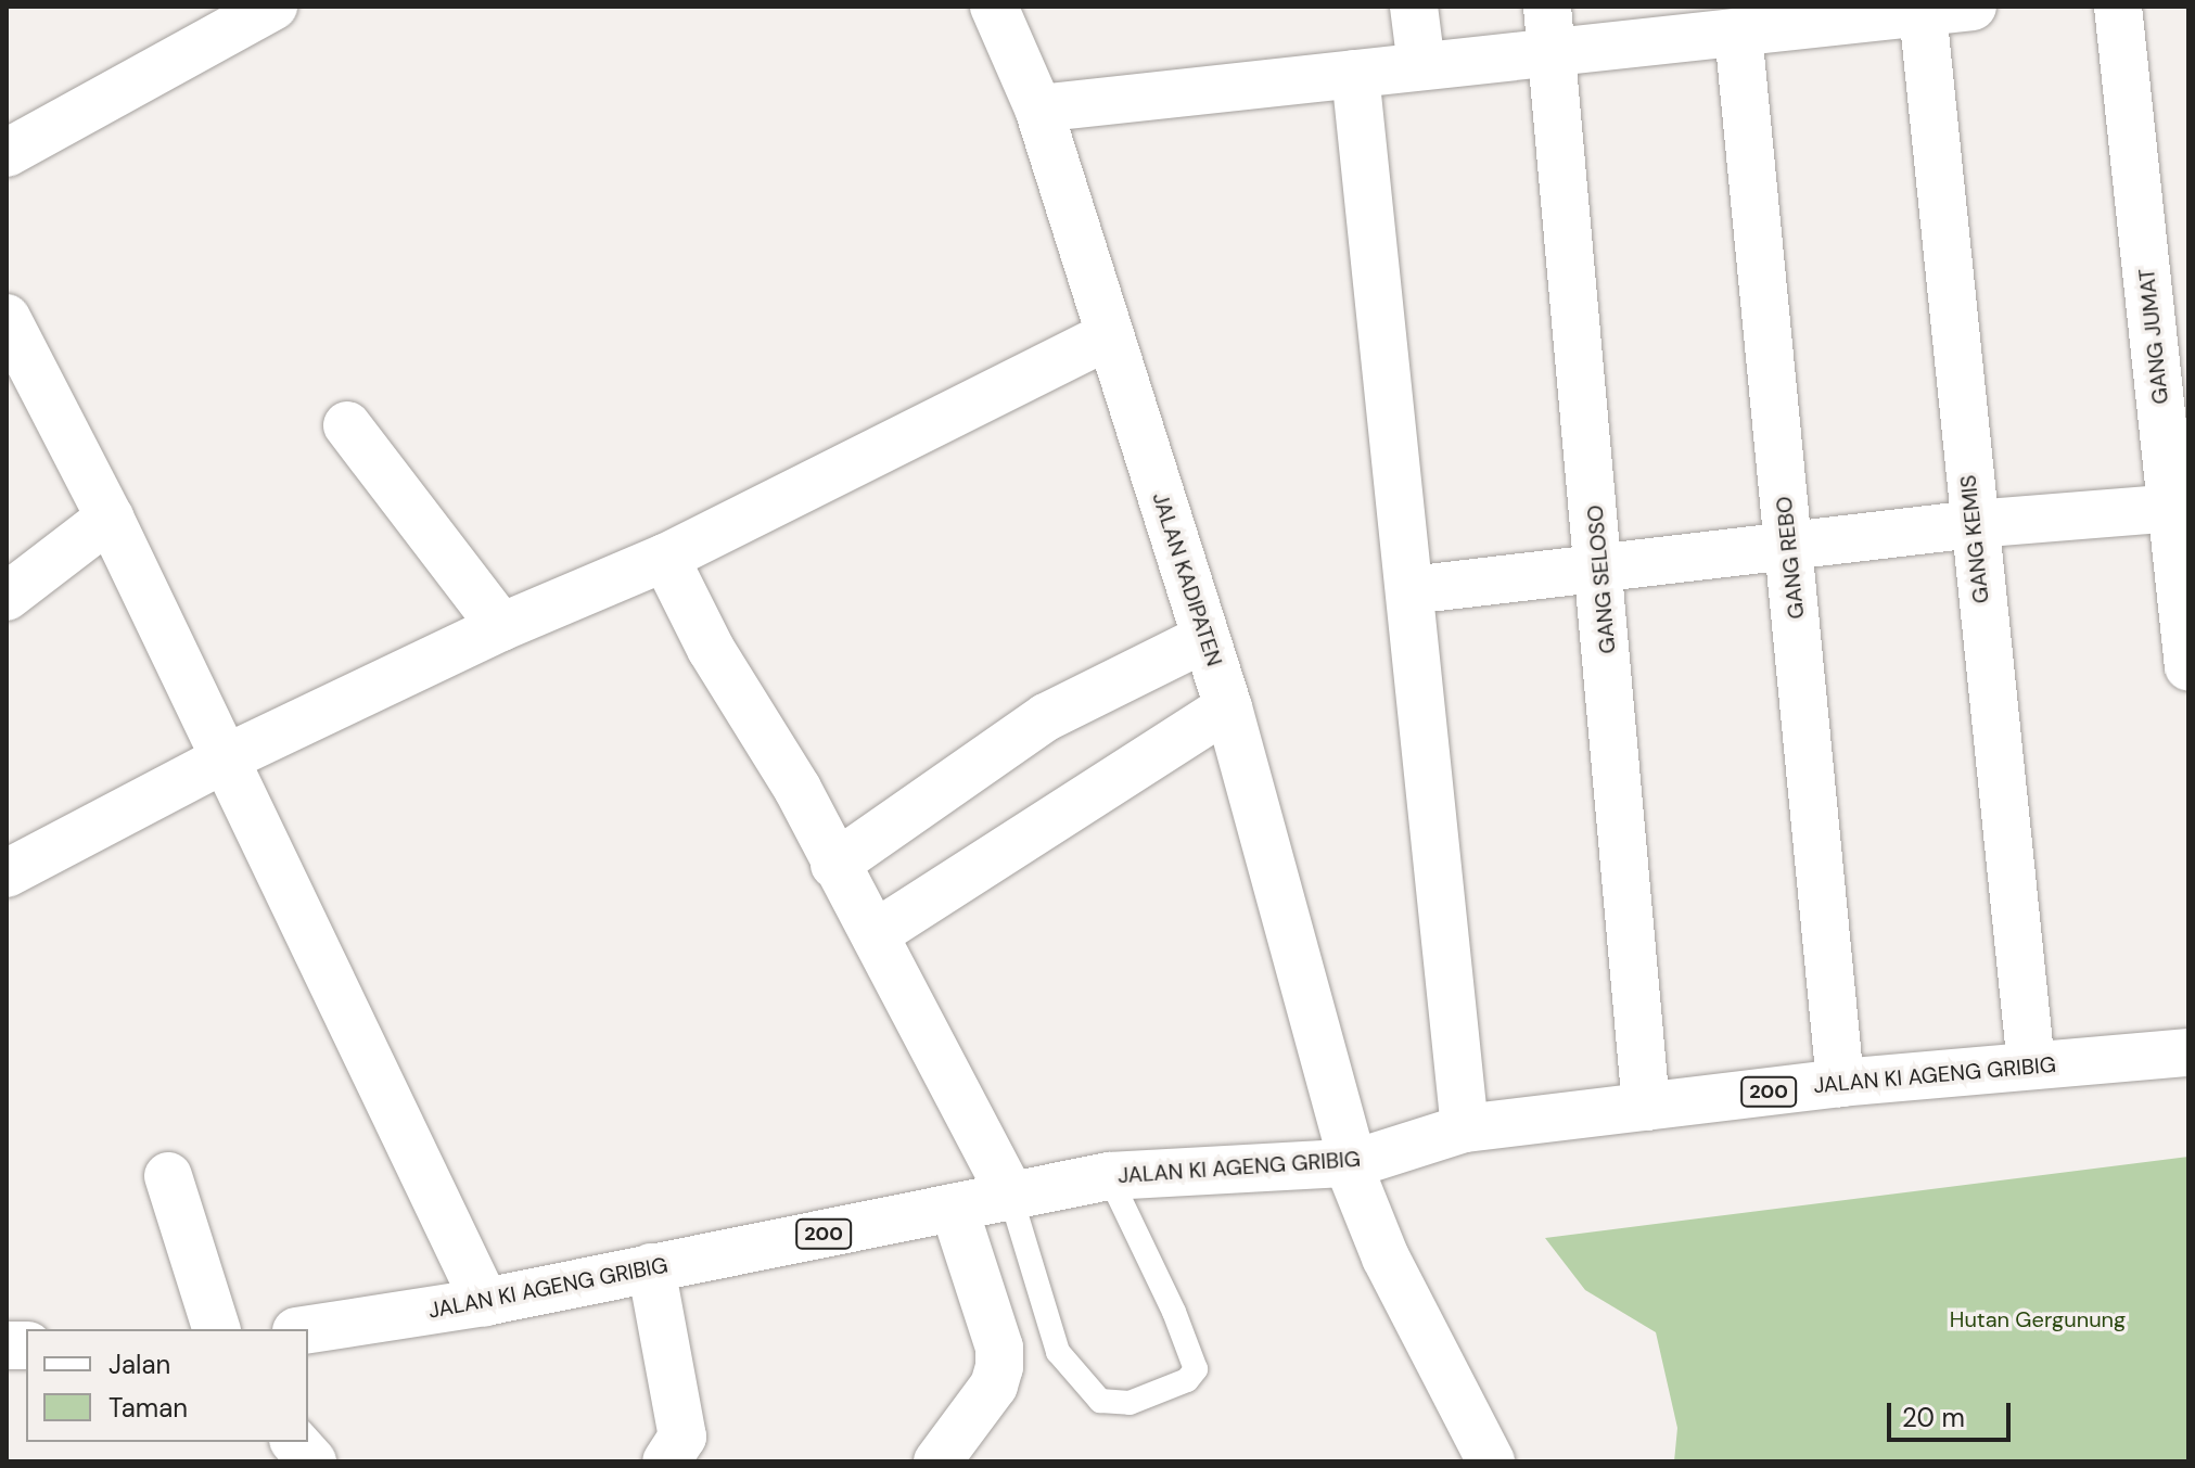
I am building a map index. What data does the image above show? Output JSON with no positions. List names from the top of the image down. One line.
{"streets":{"street":["GANG JUMAT","GANG KEMIS","GANG REBO","JALAN KADIPATEN","GANG SELOSO","JALAN KI AGENG GRIBIG","200"]},"crossings":[["GANG KEMIS","JALAN KI AGENG GRIBIG"],["GANG REBO","JALAN KI AGENG GRIBIG"],["JALAN KADIPATEN","JALAN KI AGENG GRIBIG"],["GANG SELOSO","JALAN KI AGENG GRIBIG"]],"parks":["Hutan Gergunung"],"legend":["Jalan","Taman"],"scale_bar":"20 m"}
